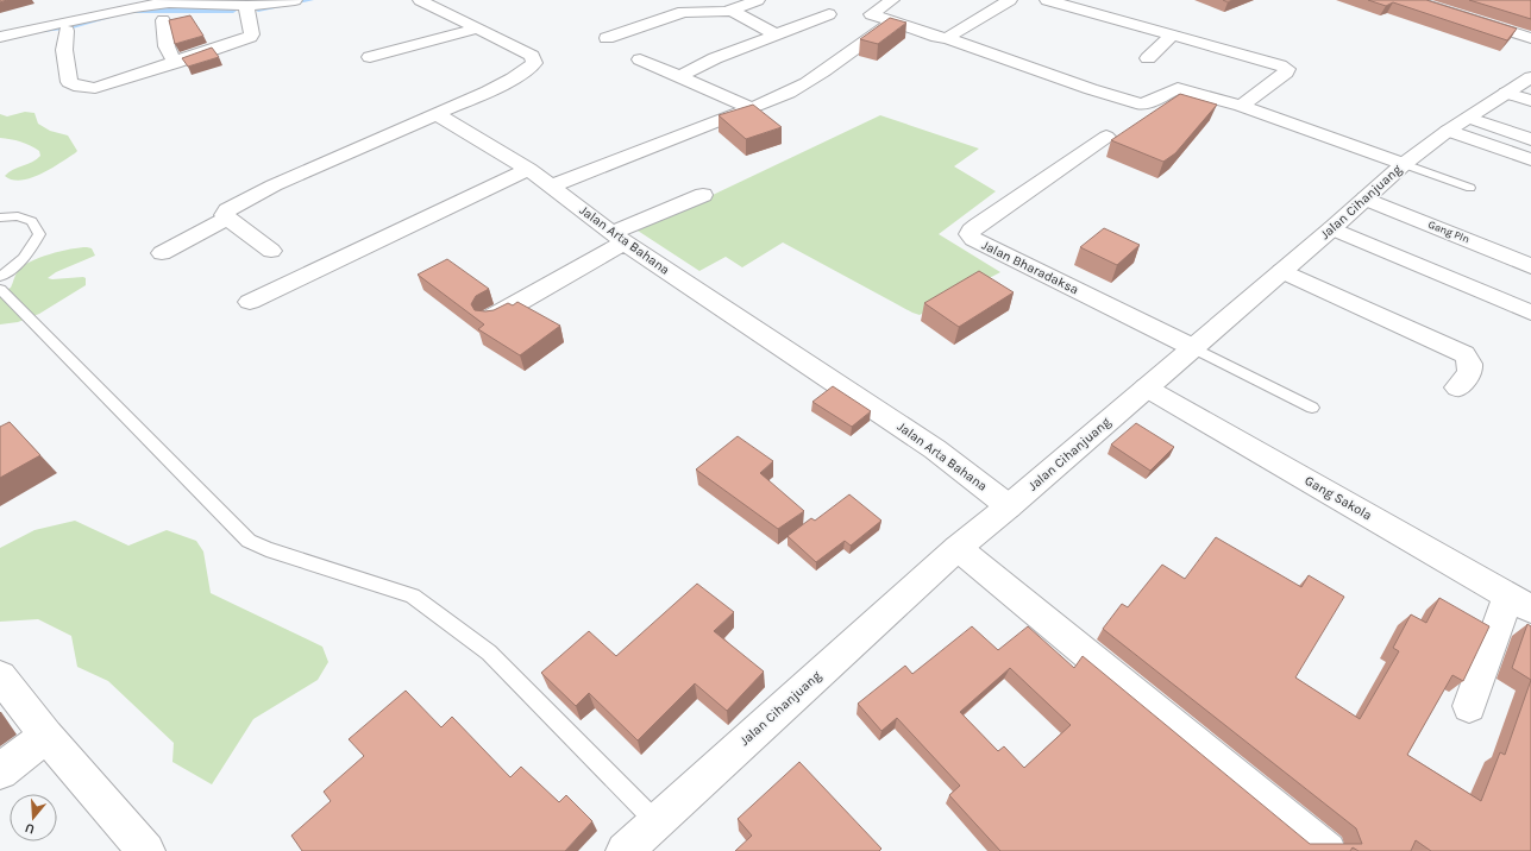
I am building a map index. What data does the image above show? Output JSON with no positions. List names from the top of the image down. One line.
{"streets":{"street":["Jalan Cihanjuang","Gang Pln","Jalan Arta Bahana","Jalan Bharadaksa","Gang Sakola"]},"crossings":[["Jalan Cihanjuang","Gang Pln"],["Jalan Cihanjuang","Jalan Arta Bahana"],["Jalan Cihanjuang","Jalan Bharadaksa"],["Jalan Cihanjuang","Gang Sakola"]],"north":"bottom"}
